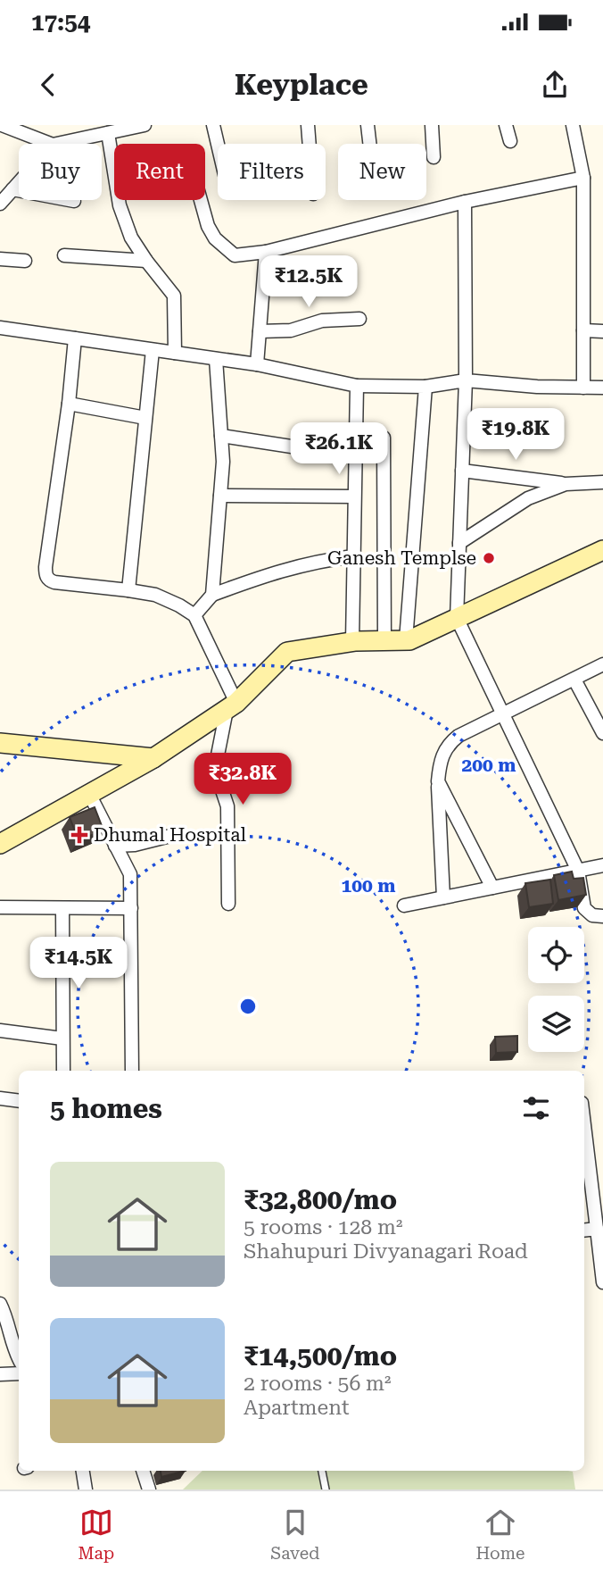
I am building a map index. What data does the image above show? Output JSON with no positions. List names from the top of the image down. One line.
{"places":{"other":["Ganesh Templse"],"health":["Dhumal Hospital"]},"page":{"status":"17:54","header":"Keyplace","chip":["Buy","Rent","Filters","New"],"price":["₹12.5K","₹19.8K","₹26.1K","₹32.8K","₹14.5K"],"heading":"5 homes","list":[{"name":"₹32,800/mo","note":"5 rooms · 128 m² · Shahupuri Divyanagari Road"},{"name":"₹14,500/mo","note":"2 rooms · 56 m² · Apartment"}],"tabs":["Map","Saved","Home"]},"rings":["200 m","100 m"]}
